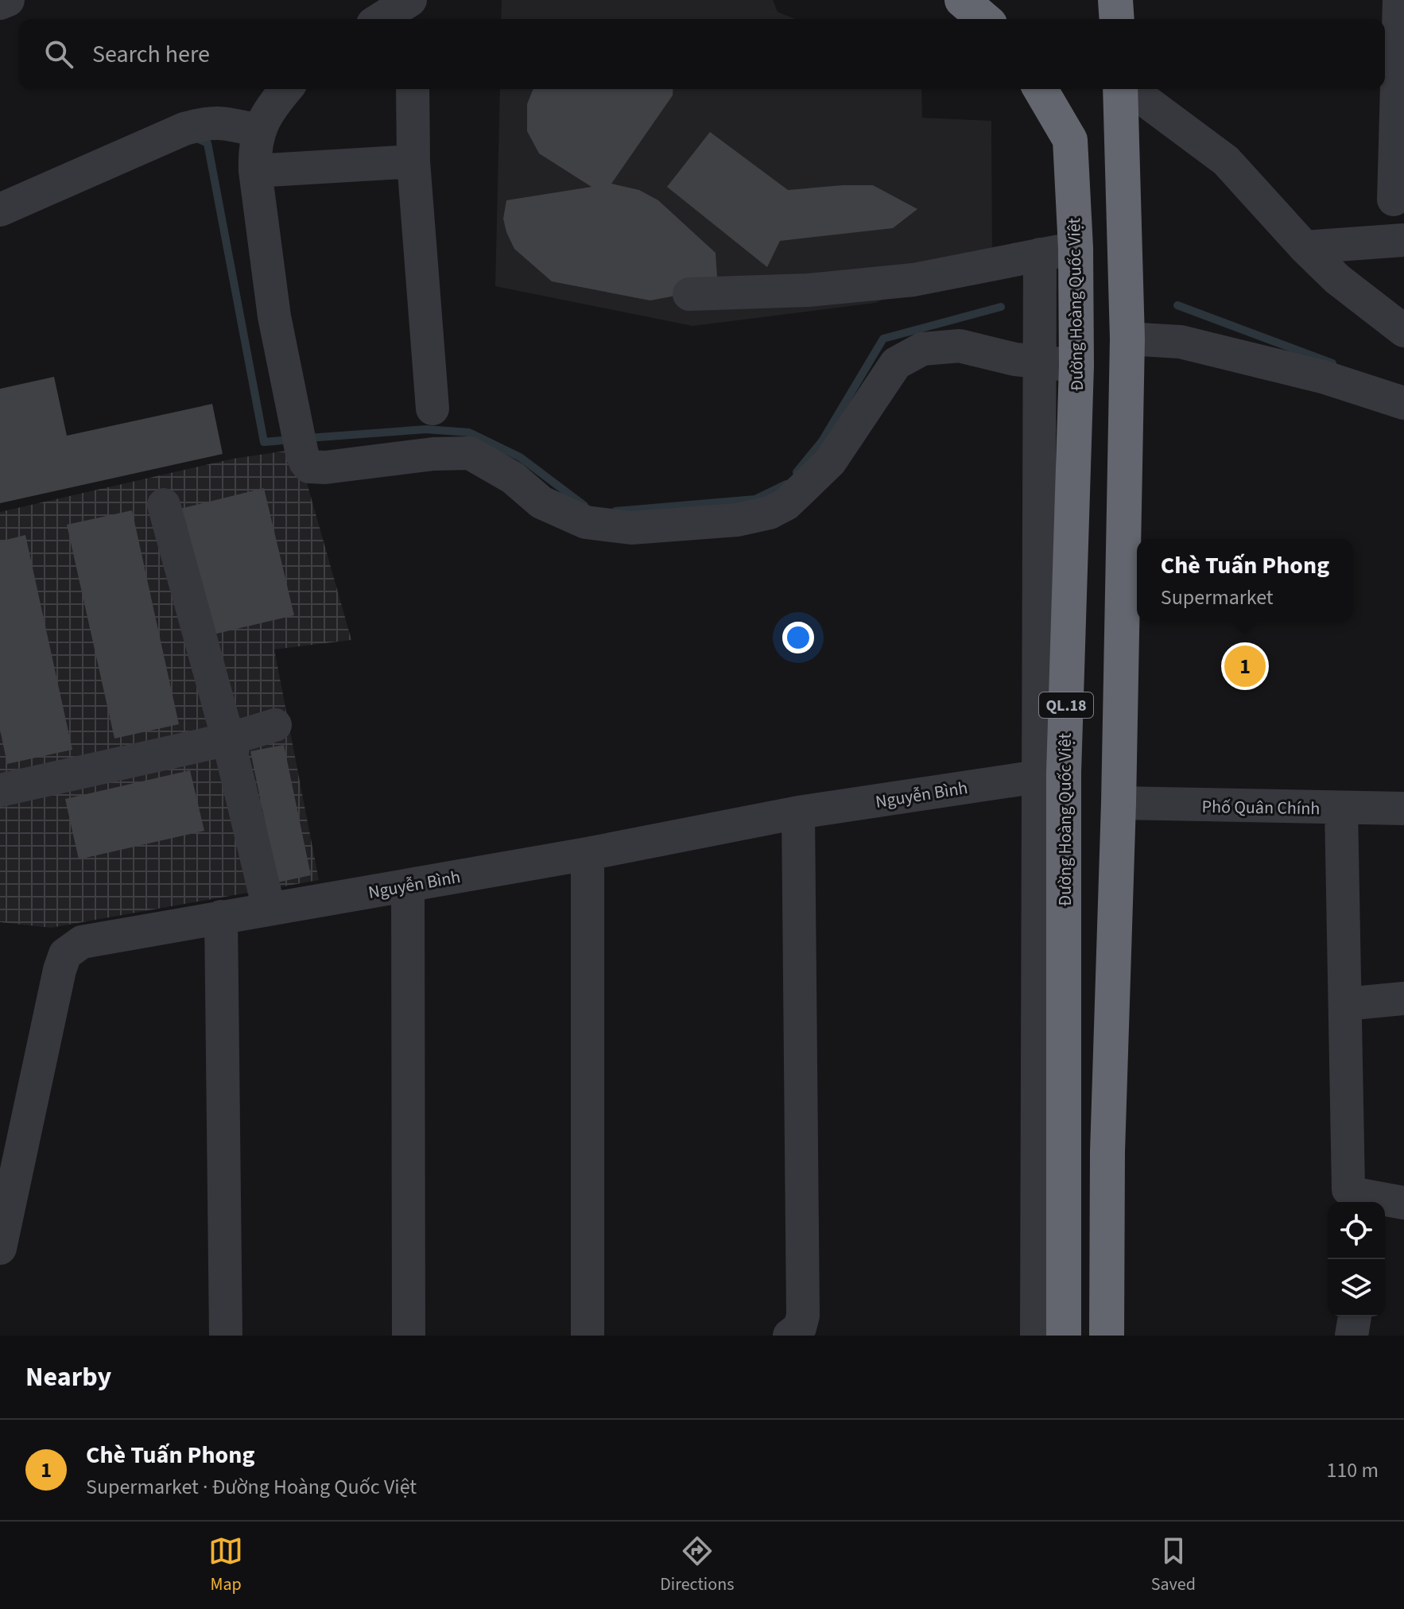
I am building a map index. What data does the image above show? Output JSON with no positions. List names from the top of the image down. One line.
{"streets":{"highway":["Đường Hoàng Quốc Việt","QL.18"],"street":["Nguyễn Bình","Phố Quân Chính"]},"crossings":[["Đường Hoàng Quốc Việt","Nguyễn Bình"]],"page":{"search":"Search here","popup":["Chè Tuấn Phong","Supermarket"],"pins":"1","heading":"Nearby","list":[{"mark":"1","name":"Chè Tuấn Phong","note":"Supermarket · Đường Hoàng Quốc Việt","value":"110 m"}],"nav":["Map","Directions","Saved"]}}
